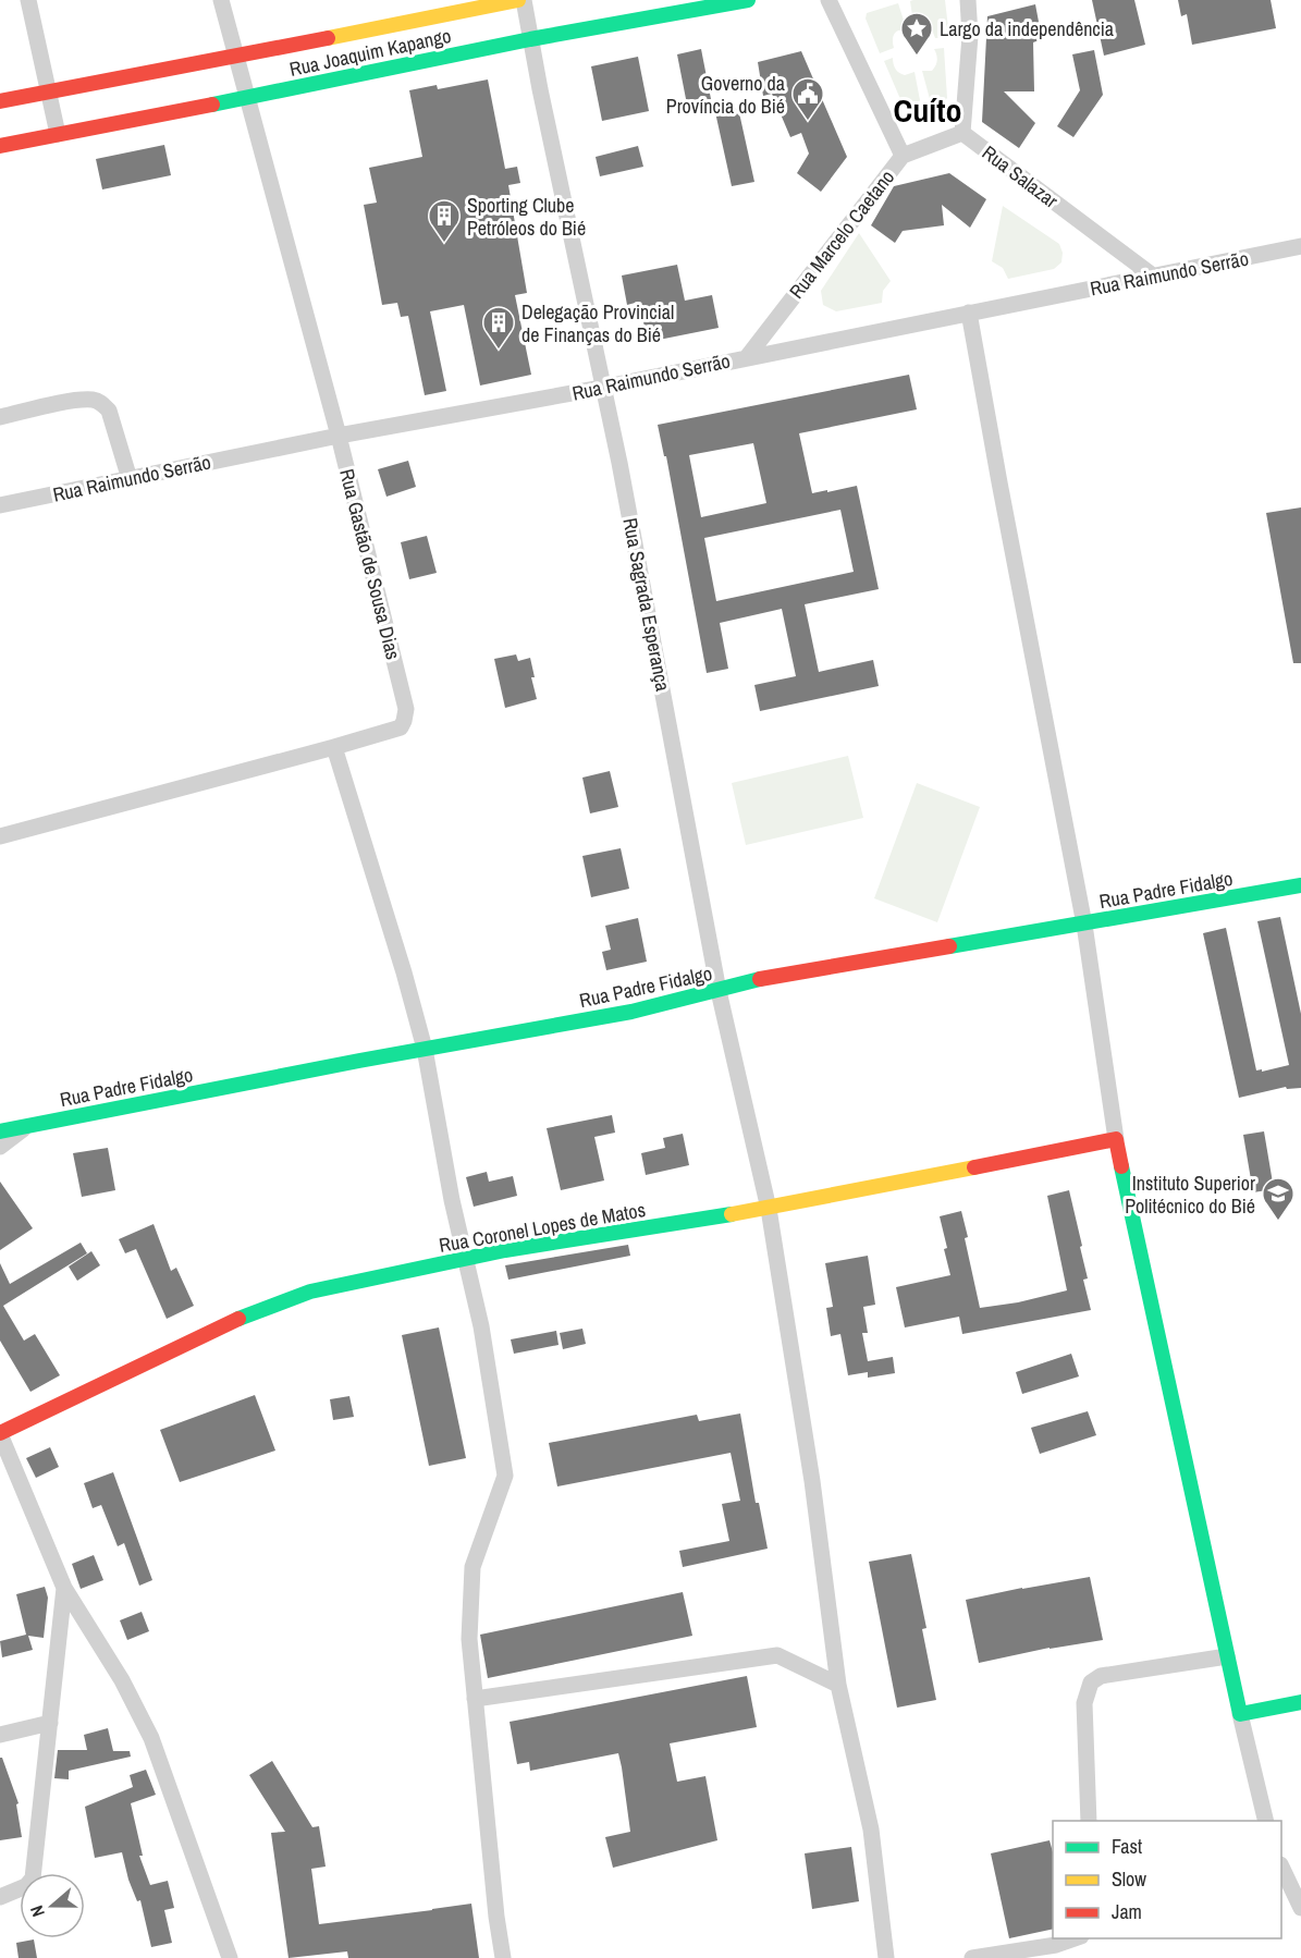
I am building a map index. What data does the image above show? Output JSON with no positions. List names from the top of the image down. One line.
{"streets":{"street":["Rua Joaquim Kapango","Rua Salazar","Rua Marcelo Caetano","Rua Raimundo Serrão","Rua Gastão de Sousa Dias","Rua Sagrada Esperança","Rua Padre Fidalgo","Rua Coronel Lopes de Matos"]},"crossings":[["Rua Joaquim Kapango","Rua Gastão de Sousa Dias"],["Rua Joaquim Kapango","Rua Sagrada Esperança"],["Rua Salazar","Rua Raimundo Serrão"],["Rua Marcelo Caetano","Rua Raimundo Serrão"],["Rua Raimundo Serrão","Rua Gastão de Sousa Dias"],["Rua Raimundo Serrão","Rua Sagrada Esperança"],["Rua Sagrada Esperança","Rua Padre Fidalgo"],["Rua Sagrada Esperança","Rua Coronel Lopes de Matos"]],"districts":["Cuíto"],"places":{"place":["Largo da independência"],"public building":["Governo da Província do Bié"],"building":["Sporting Clube Petróleos do Bié","Delegação Provincial de Finanças do Bié"],"school or university":["Instituto Superior Politécnico do Bié"]},"legend":["Fast","Slow","Jam"],"north":"left"}
